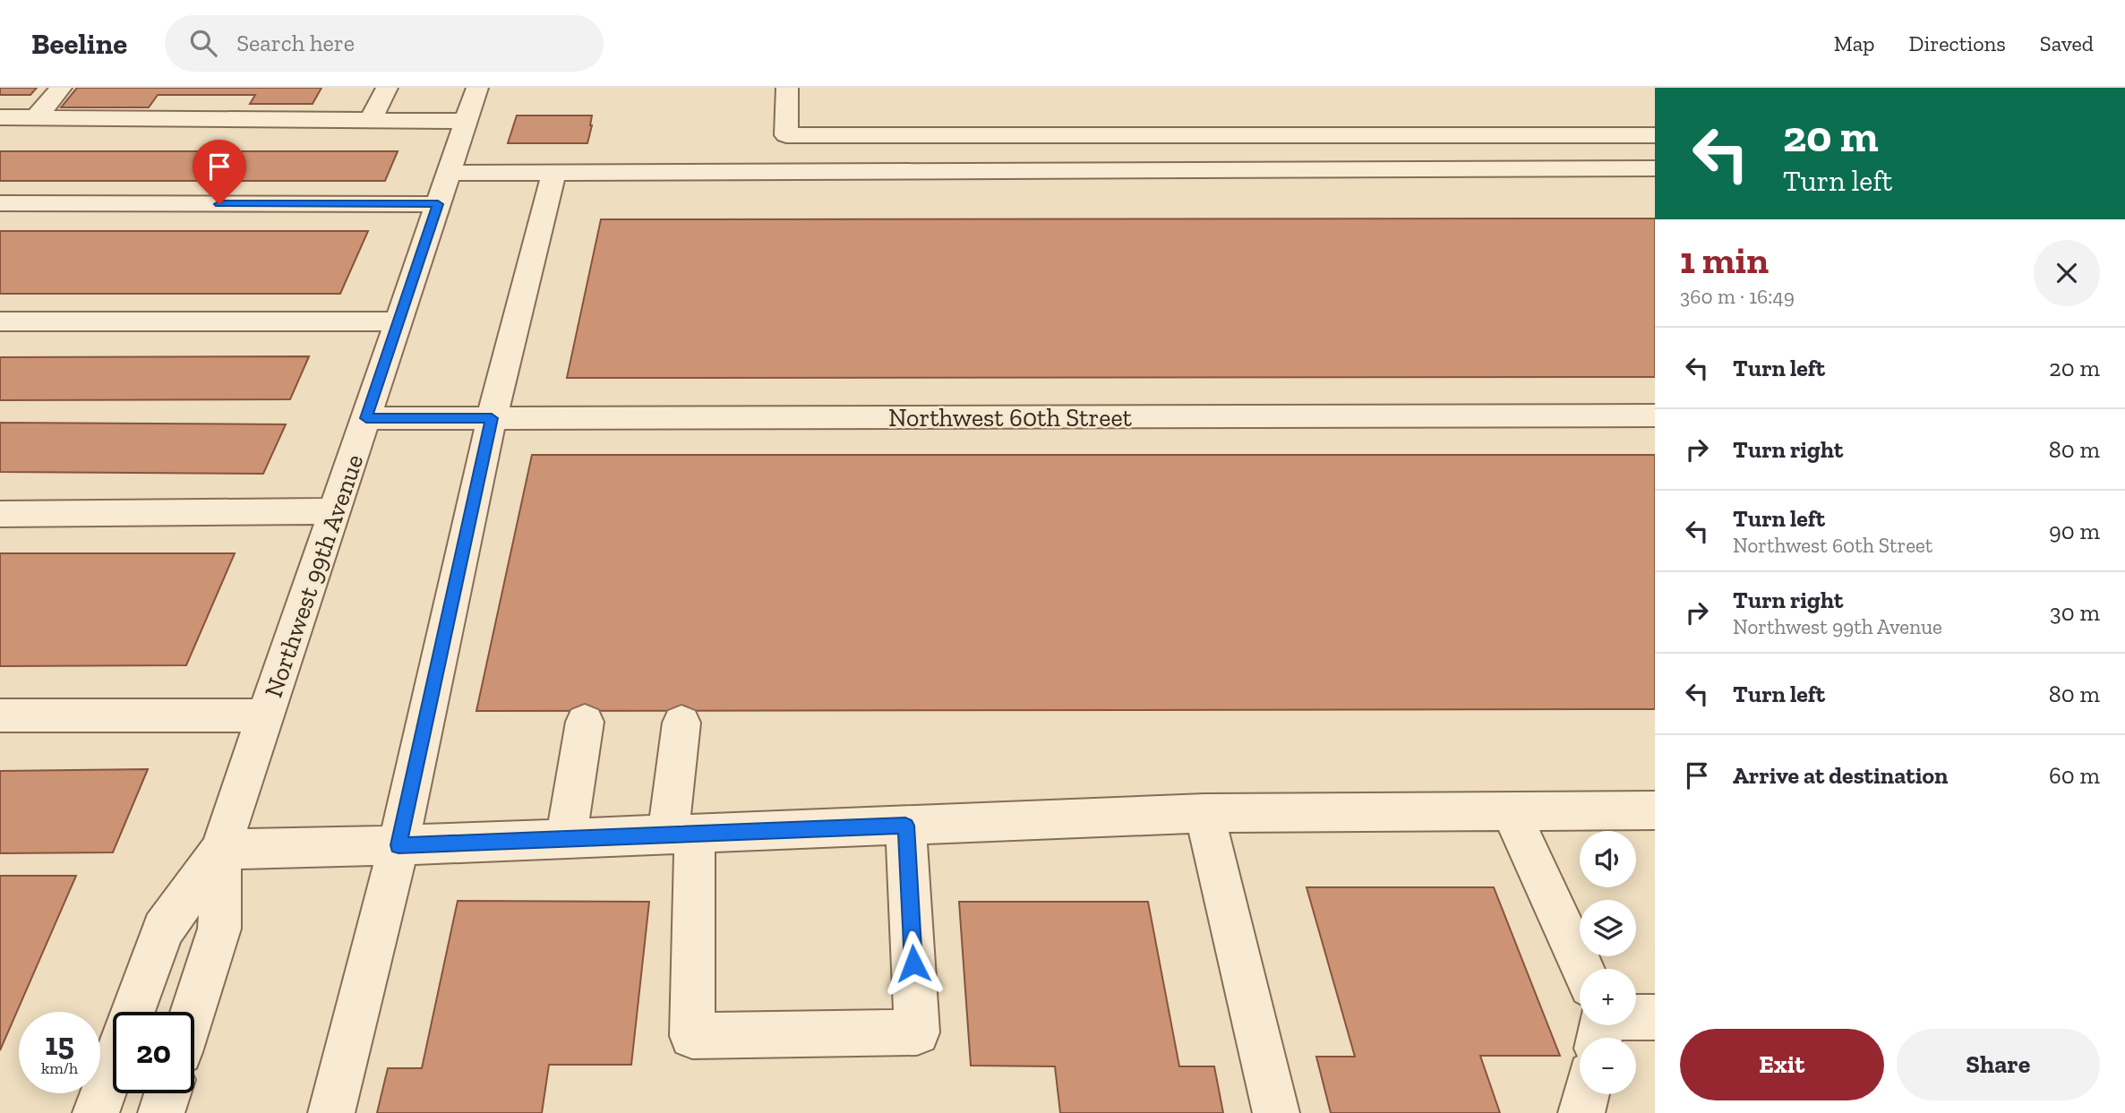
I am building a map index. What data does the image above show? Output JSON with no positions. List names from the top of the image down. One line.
{"streets":{"street":["Northwest 60th Street","Northwest 99th Avenue"]},"crossings":[["Northwest 60th Street","Northwest 99th Avenue"]],"page":{"header":"Beeline","search":"Search here","nav":["Map","Directions","Saved"],"turn":["20 m","Turn left"],"heading":["1 min","360 m · 16:49"],"list":[{"name":"Turn left","value":"20 m"},{"name":"Turn right","value":"80 m"},{"name":"Turn left","note":"Northwest 60th Street","value":"90 m"},{"name":"Turn right","note":"Northwest 99th Avenue","value":"30 m"},{"name":"Turn left","value":"80 m"},{"name":"Arrive at destination","value":"60 m"}],"map_buttons":["+","−"],"speed":"15 km/h","limit":"20","buttons":["Exit","Share"]}}
